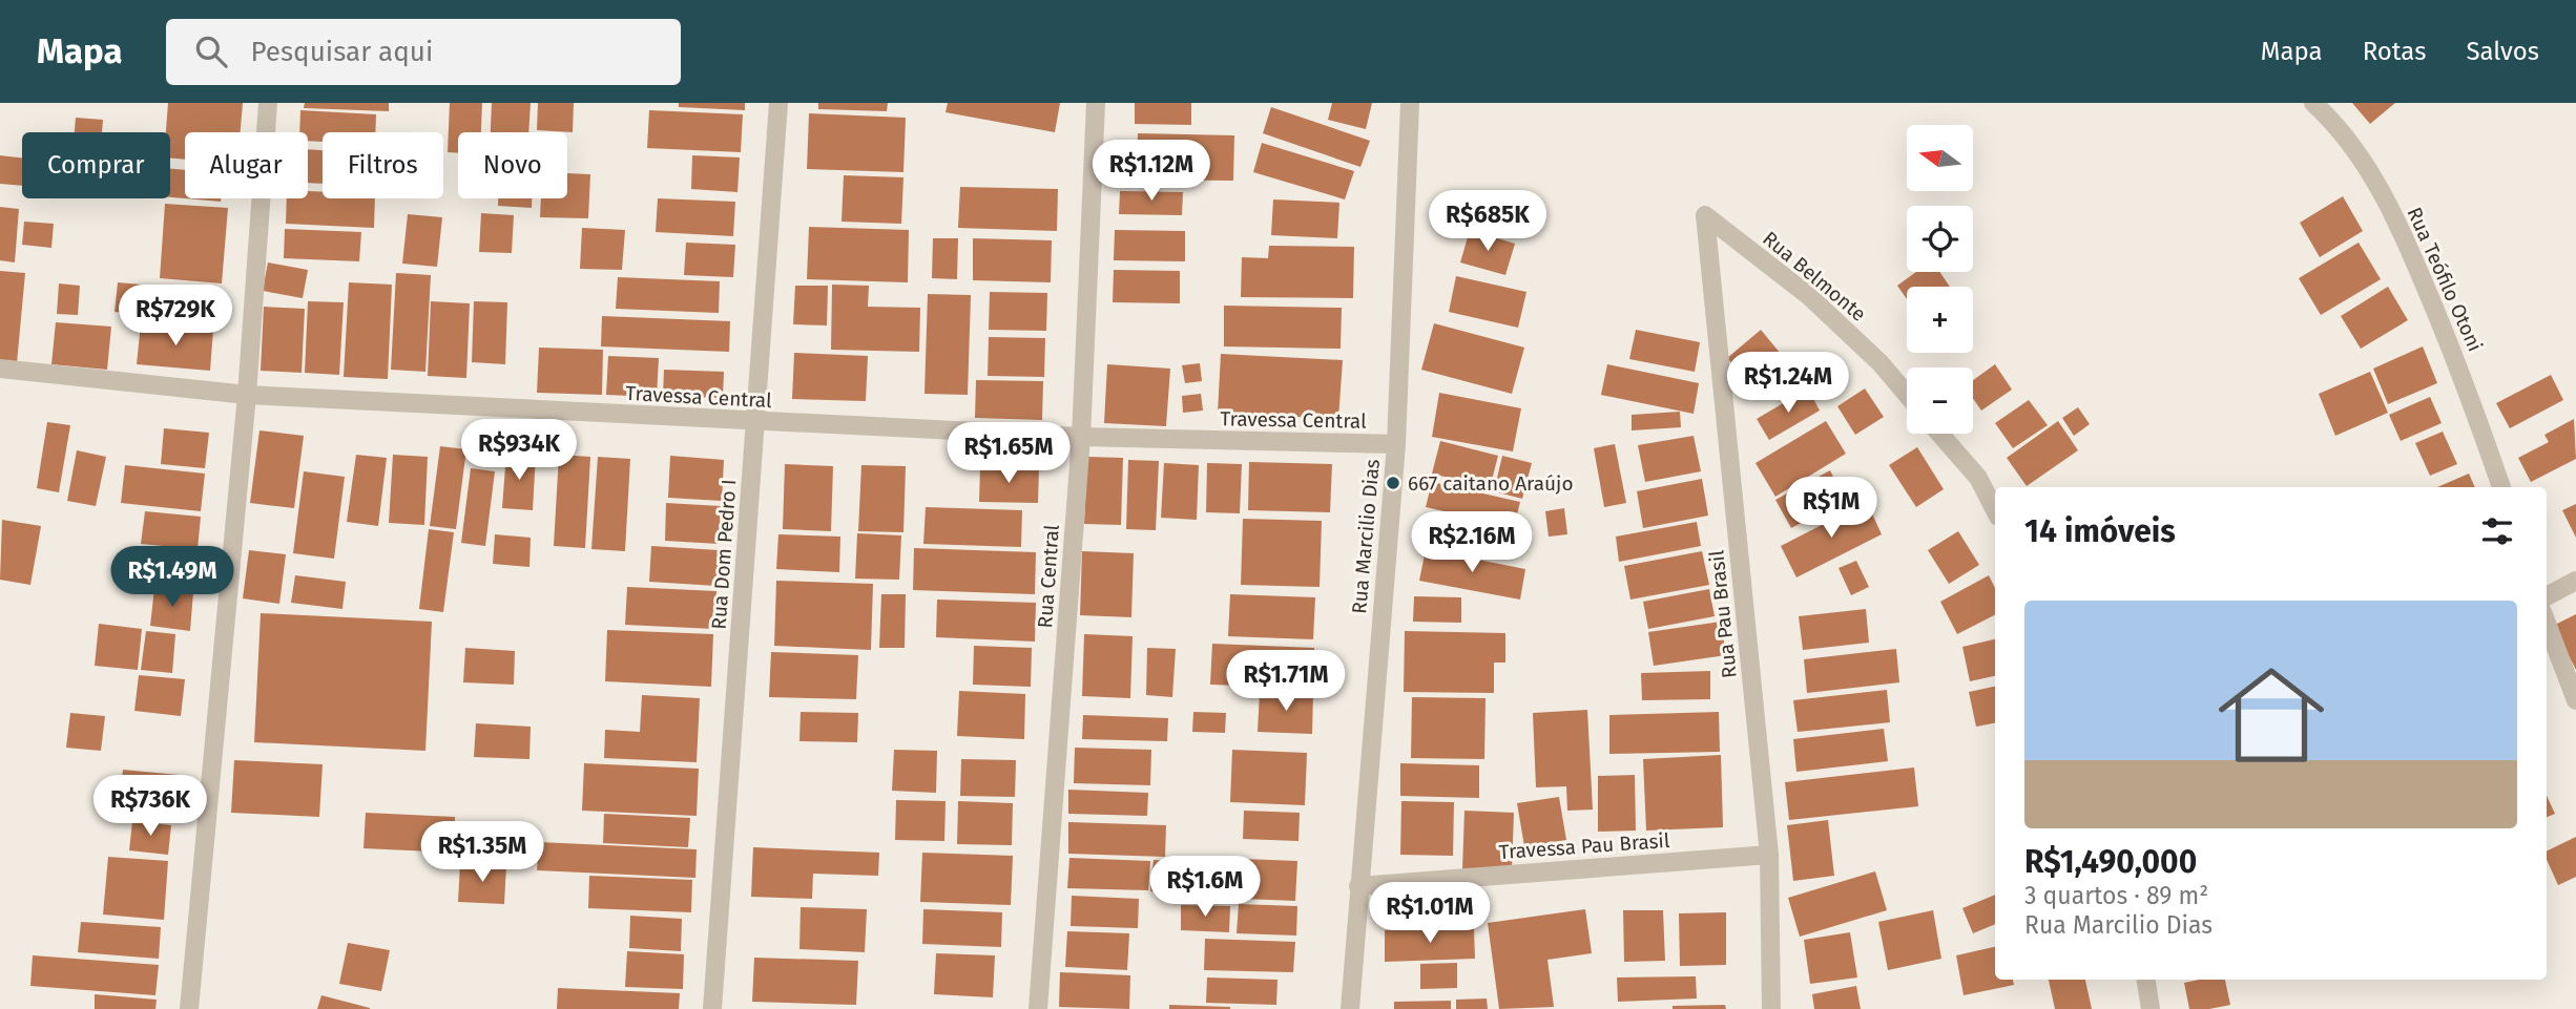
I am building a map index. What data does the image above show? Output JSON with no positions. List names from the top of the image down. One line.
{"streets":{"street":["Rua Belmonte","Rua Teófilo Otoni","Travessa Central","Rua Marcilio Dias","Rua Dom Pedro I","Rua Central","Rua Pau Brasil","Travessa Pau Brasil"]},"crossings":[["Rua Belmonte","Rua Pau Brasil"],["Travessa Central","Rua Marcilio Dias"],["Travessa Central","Rua Dom Pedro I"],["Travessa Central","Rua Central"],["Rua Marcilio Dias","Travessa Pau Brasil"],["Rua Pau Brasil","Travessa Pau Brasil"]],"places":["667 caitano Araújo"],"north":"left","page":{"header":"Mapa","search":"Pesquisar aqui","nav":["Mapa","Rotas","Salvos"],"map_buttons":["+","−"],"chip":["Comprar","Alugar","Filtros","Novo"],"price":["R$1.12M","R$685K","R$729K","R$1.24M","R$934K","R$1.65M","R$1M","R$2.16M","R$1.49M","R$1.71M","R$736K","R$1.35M","R$1.6M","R$1.01M"],"heading":"14 imóveis","list":[{"name":"R$1,490,000","note":"3 quartos · 89 m² · Rua Marcilio Dias"}]}}
